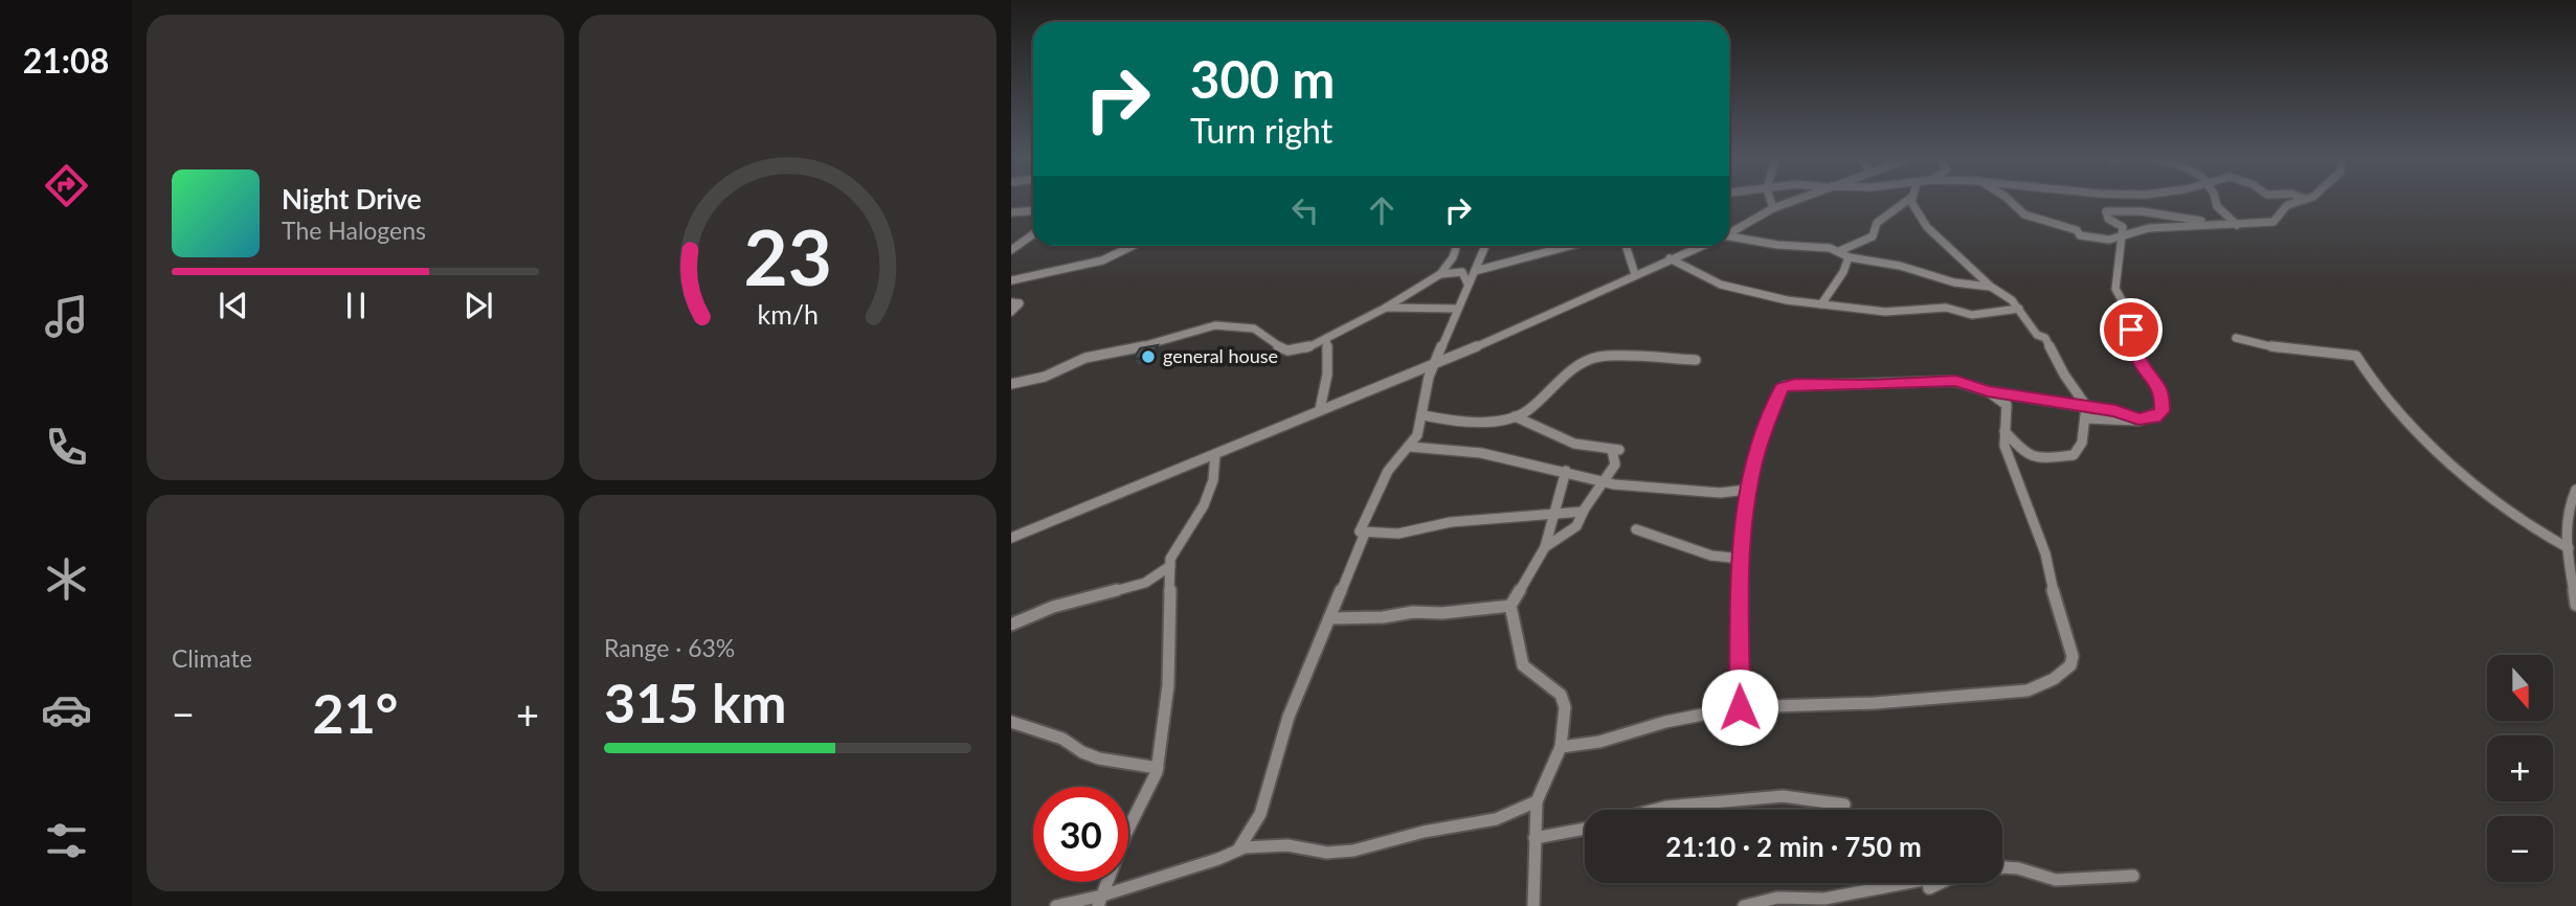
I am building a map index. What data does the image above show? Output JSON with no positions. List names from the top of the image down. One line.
{"places":["general house"],"north":"bottom","page":{"tabs":"21:08","turn":["300 m","Turn right"],"song":["Night Drive","The Halogens"],"tile":["Climate",["Range · 63%","315 km"]],"map_buttons":["+","−"],"heat":["−","21°","+"],"limit":"30","trip":"21:10 · 2 min · 750 m","gauge":["23","km/h"]}}
